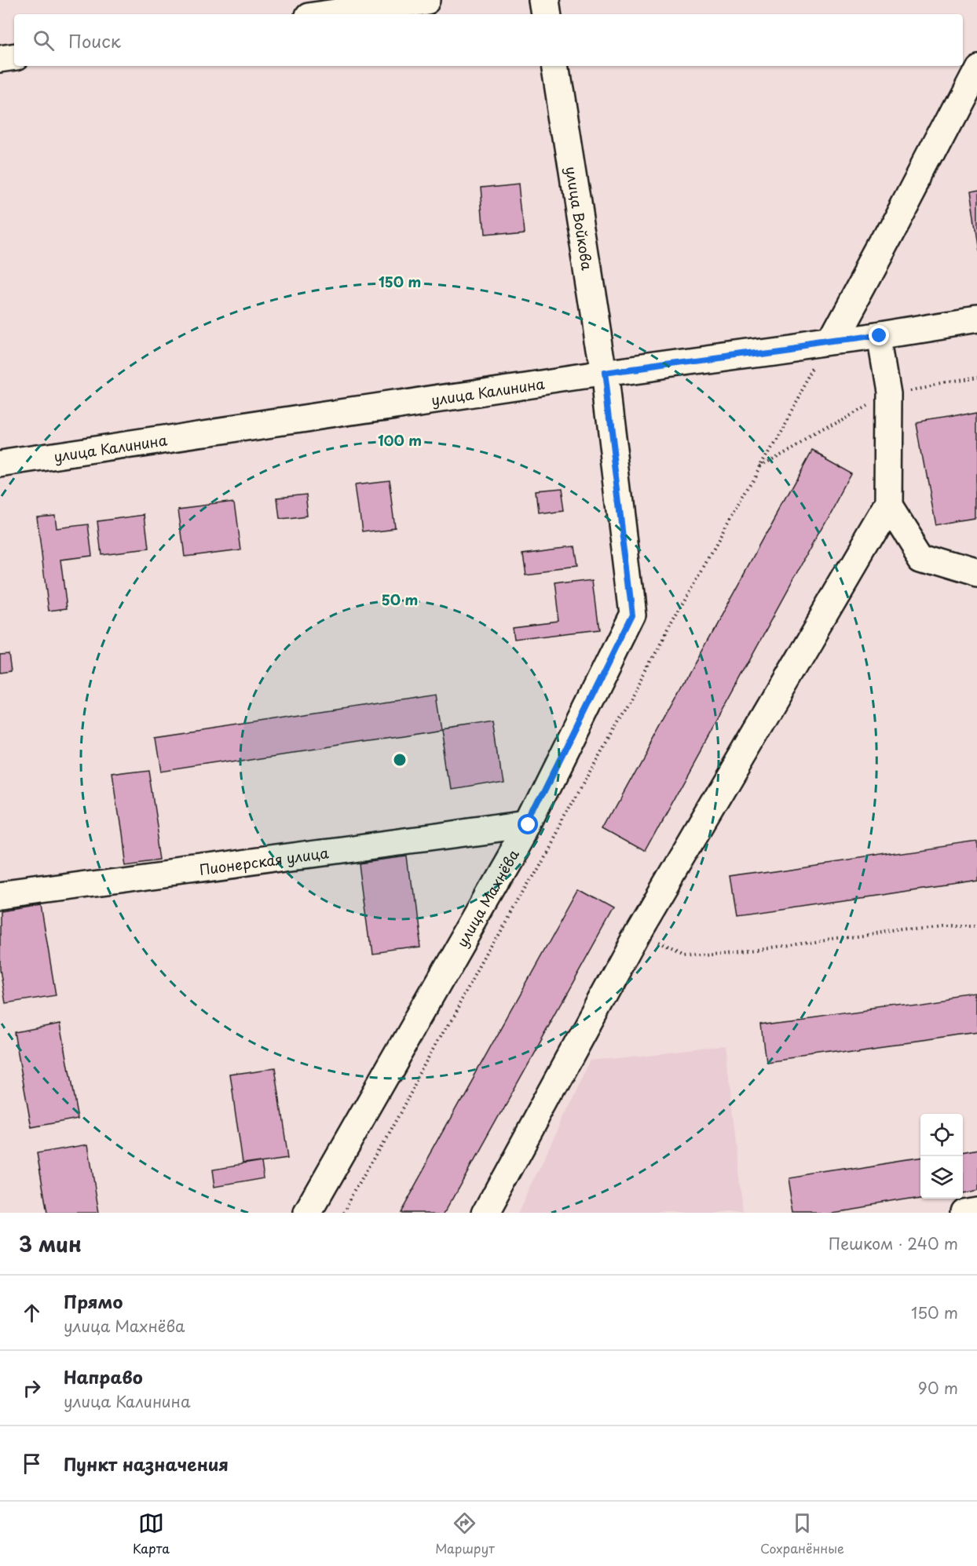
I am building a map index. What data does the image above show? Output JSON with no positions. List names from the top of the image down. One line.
{"streets":{"street":["улица Войкова","улица Калинина","Пионерская улица","улица Махнёва"]},"crossings":[["улица Войкова","улица Калинина"],["улица Войкова","улица Махнёва"],["улица Калинина","улица Махнёва"],["Пионерская улица","улица Махнёва"]],"page":{"search":"Поиск","heading":["3 мин","Пешком · 240 m"],"list":[["Прямо","улица Махнёва","150 m"],["Направо","улица Калинина","90 m"],"Пункт назначения"],"nav":["Карта","Маршрут","Сохранённые"]},"rings":["150 m","100 m","50 m"]}
